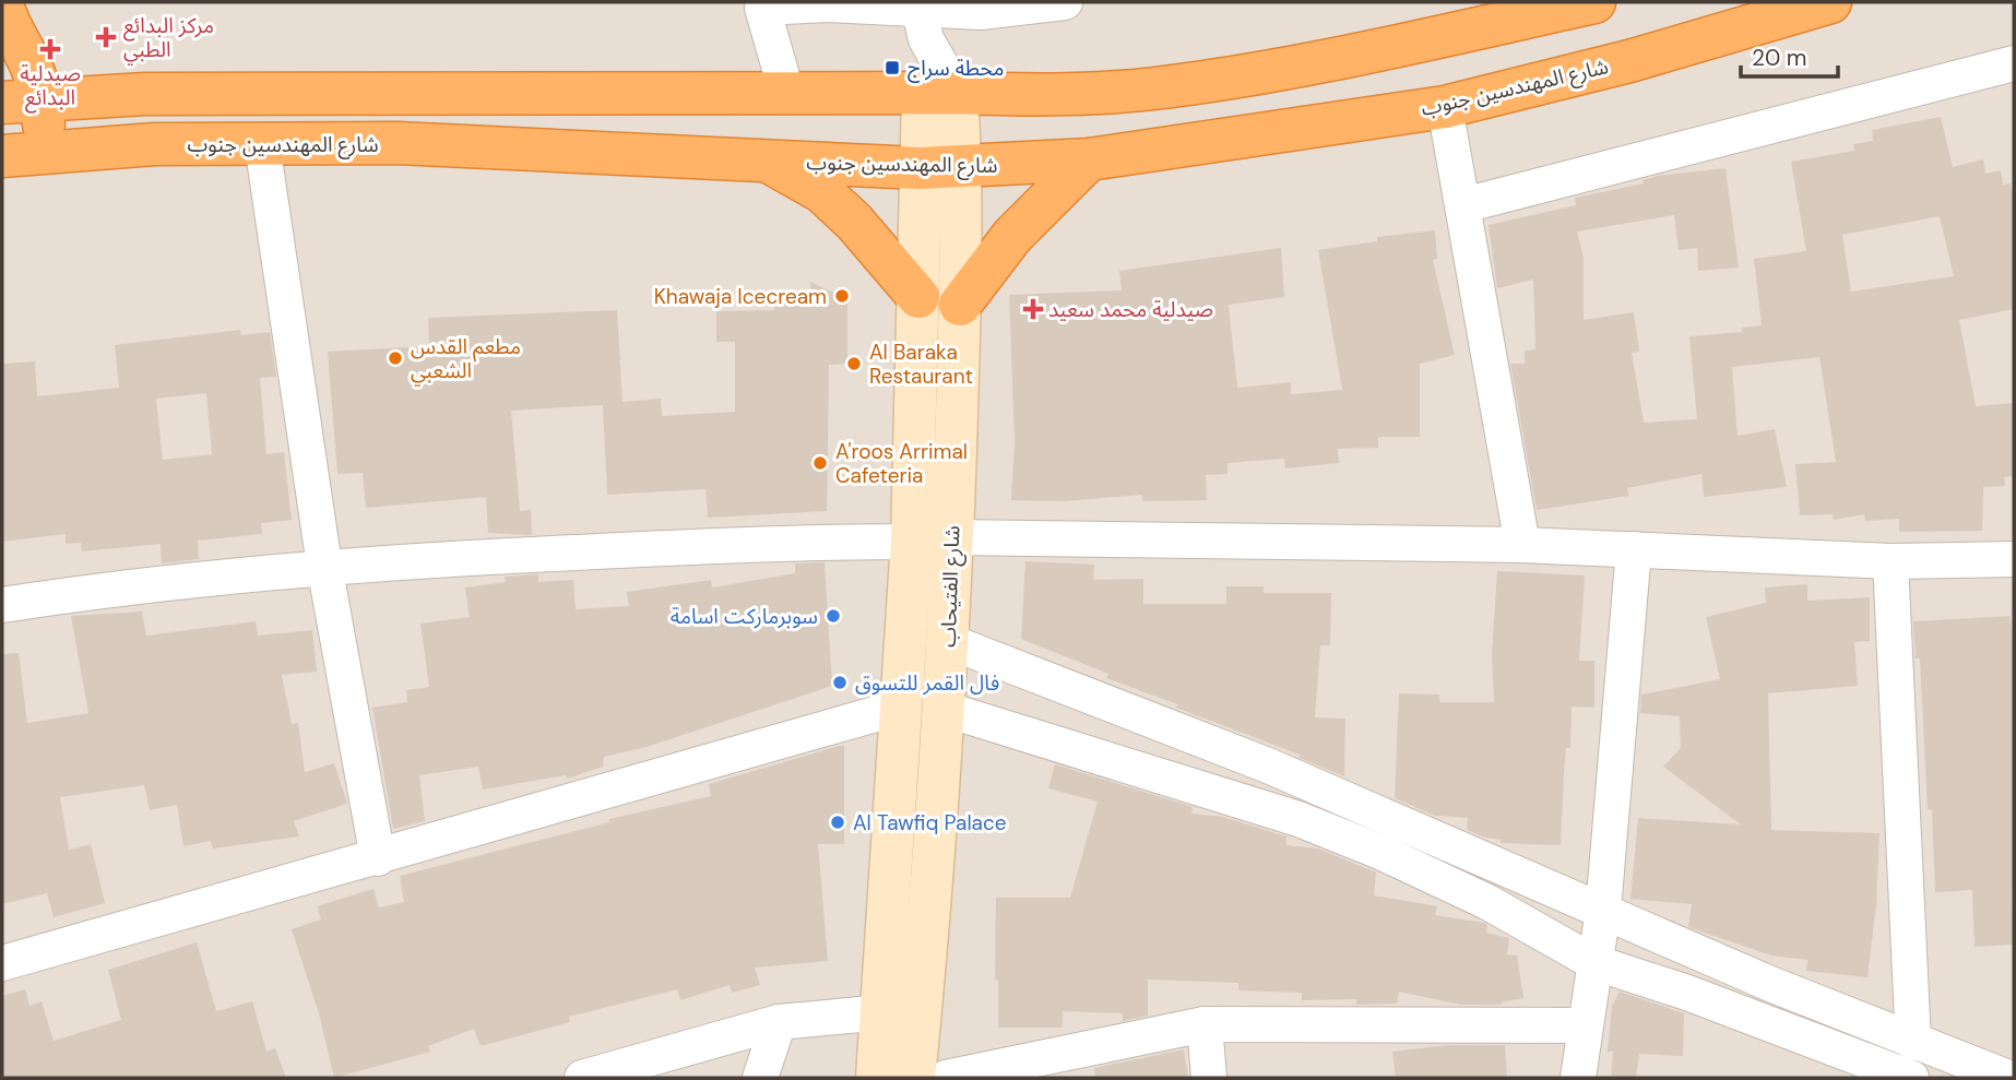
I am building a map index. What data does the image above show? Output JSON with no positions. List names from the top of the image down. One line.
{"streets":{"highway":["شارع المهندسين جنوب"],"main road":["شارع الفتيحاب"]},"crossings":[["شارع المهندسين جنوب","شارع الفتيحاب"]],"places":{"health":["مركز البدائع الطبي","صيدلية البدائع","صيدلية محمد سعيد"],"transit":["محطة سراج"],"other":["Khawaja Icecream","مطعم القدس الشعبي","Al Baraka Restaurant","A'roos Arrimal Cafeteria","سوبرماركت اسامة","فال القمر للتسوق","Al Tawfiq Palace"]},"scale_bar":"20 m"}
